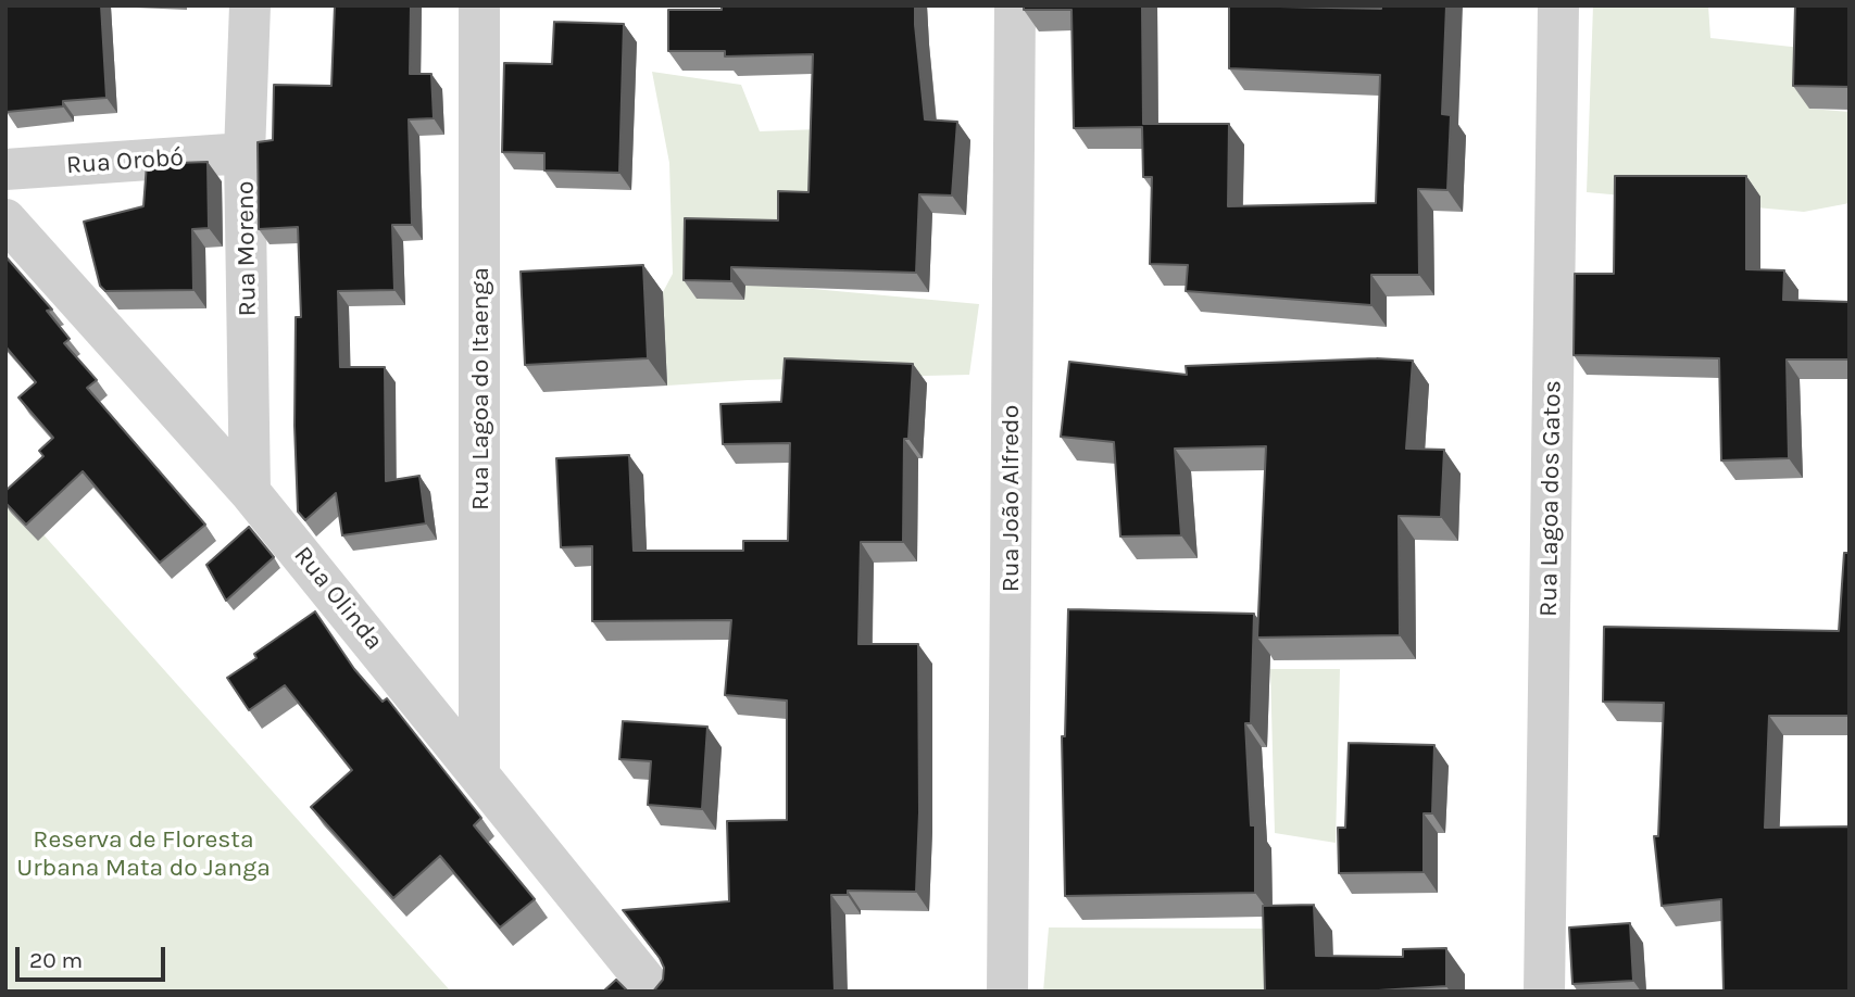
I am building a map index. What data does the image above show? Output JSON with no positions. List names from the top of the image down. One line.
{"streets":{"street":["Rua Orobó","Rua Moreno","Rua Lagoa do Itaenga","Rua João Alfredo","Rua Lagoa dos Gatos","Rua Olinda"]},"crossings":[["Rua Orobó","Rua Moreno"],["Rua Moreno","Rua Olinda"],["Rua Lagoa do Itaenga","Rua Olinda"]],"parks":["Reserva de Floresta Urbana Mata do Janga"],"scale_bar":"20 m"}
